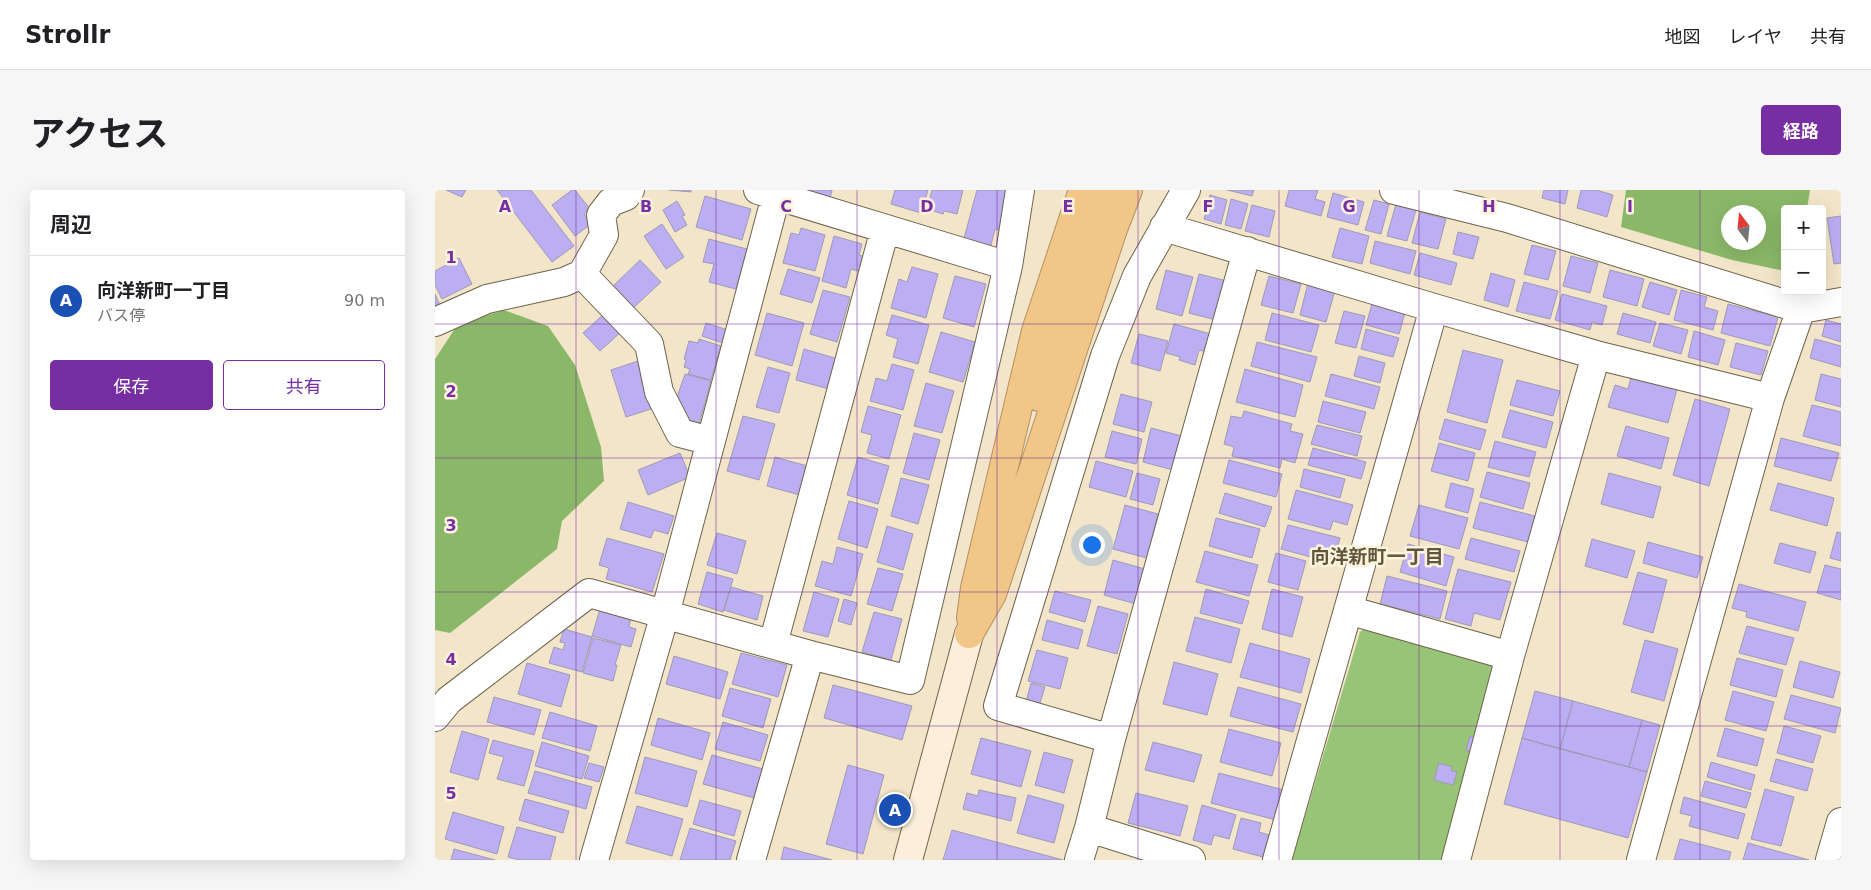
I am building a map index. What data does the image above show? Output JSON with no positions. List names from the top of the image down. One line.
{"districts":["向洋新町一丁目"],"north":"top","page":{"header":"Strollr","nav":["地図","レイヤ","共有"],"title":"アクセス","buttons":["経路",["保存","共有"]],"heading":"周辺","map_buttons":["+","−"],"list":[{"mark":"A","name":"向洋新町一丁目","note":"バス停","value":"90 m"}],"pins":"A"},"grid":{"columns":["A","B","C","D","E","F","G","H","I"],"rows":["1","2","3","4","5"]}}
